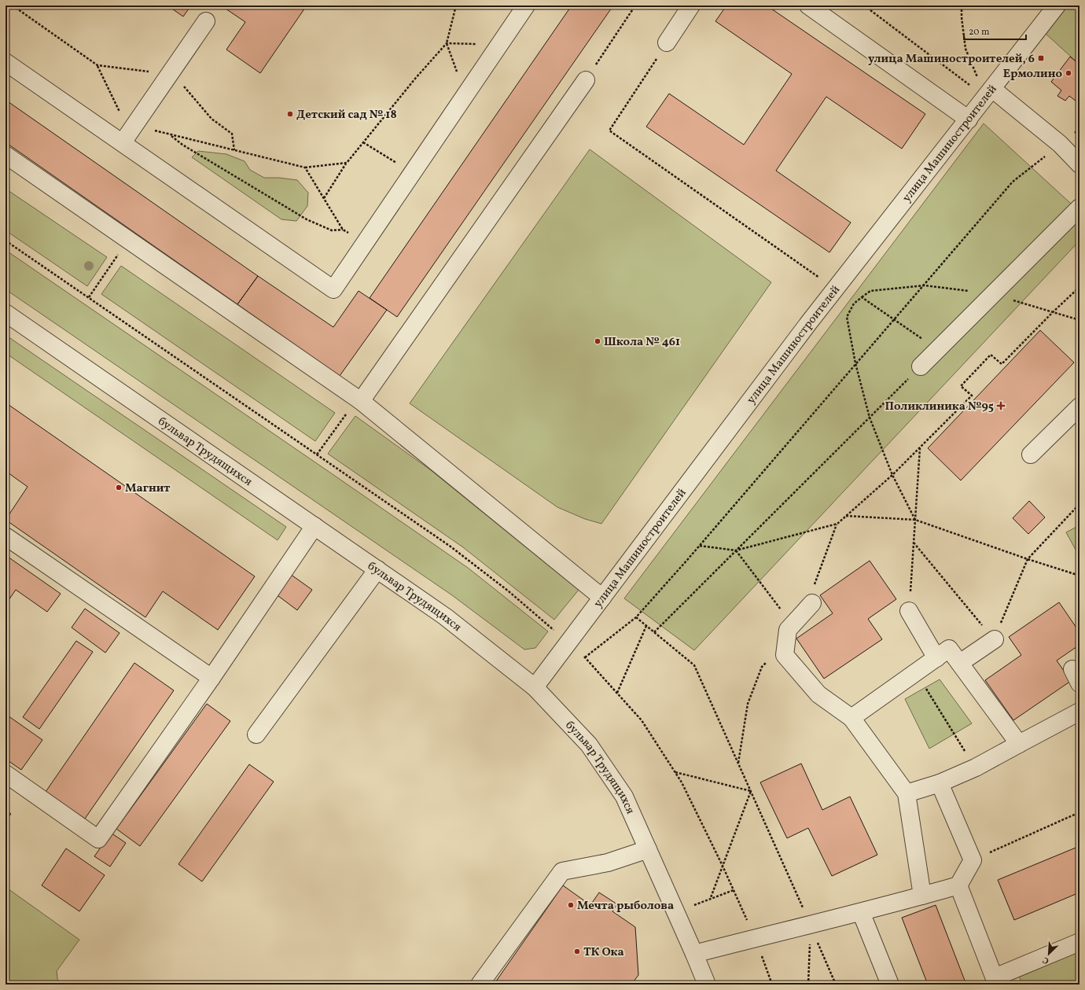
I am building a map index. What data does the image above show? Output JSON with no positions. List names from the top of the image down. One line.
{"streets":{"street":["улица Машиностроителей","бульвар Трудящихся"]},"crossings":[["улица Машиностроителей","бульвар Трудящихся"]],"places":{"transit":["улица Машиностроителей, 6"],"other":["Ермолино","Детский сад № 18","Школа № 461","Магнит","Мечта рыболова","ТК Ока"],"health":["Поликлиника №95"]},"scale_bar":"20 m","north":"bottom left"}
